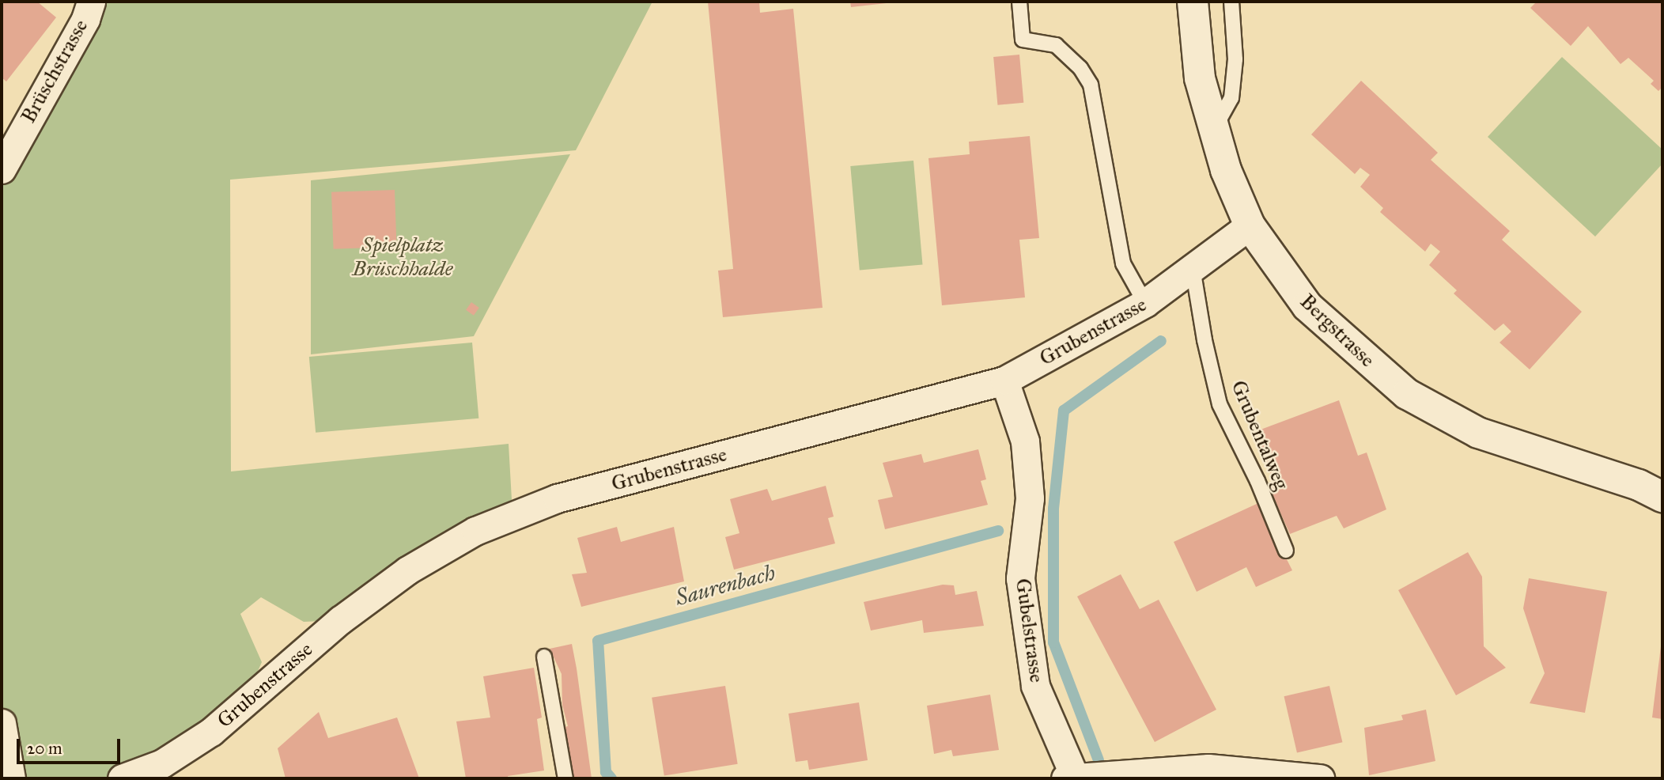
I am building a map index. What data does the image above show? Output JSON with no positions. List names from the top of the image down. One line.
{"streets":{"street":["Brüschstrasse","Bergstrasse","Grubenstrasse","Gubelstrasse"],"lane":["Grubentalweg"]},"crossings":[["Bergstrasse","Grubenstrasse"],["Grubenstrasse","Grubentalweg"],["Grubenstrasse","Gubelstrasse"]],"water":["Saurenbach"],"parks":["Spielplatz Brüschhalde"],"scale_bar":"20 m"}
